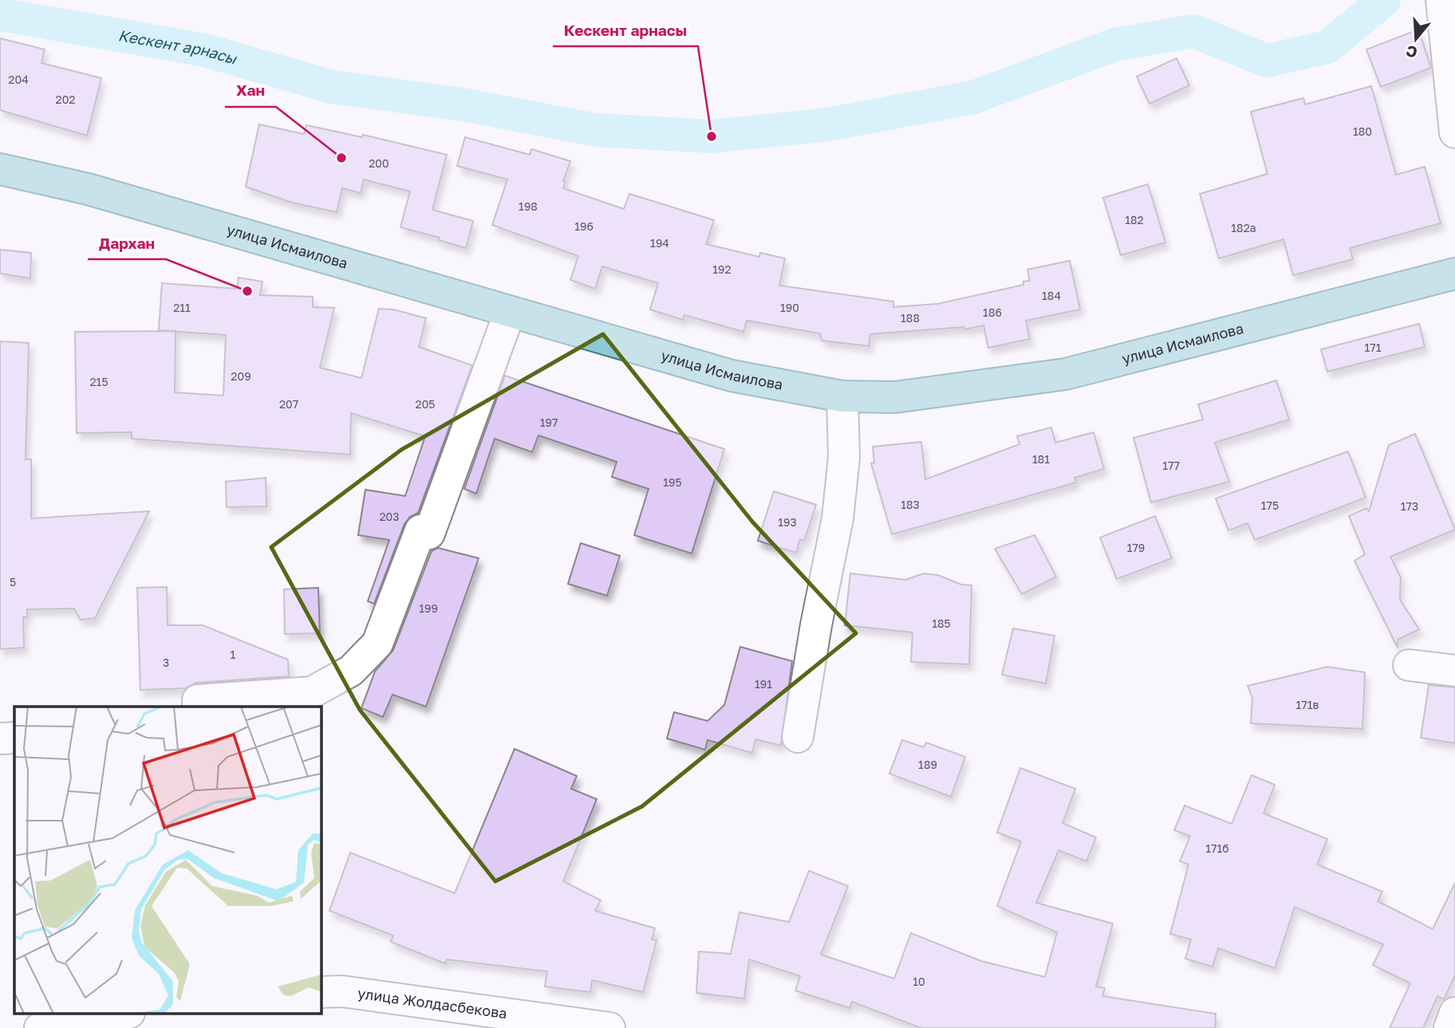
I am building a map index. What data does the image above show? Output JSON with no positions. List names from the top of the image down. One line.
{"streets":{"main road":["улица Исмаилова"],"street":["улица Жолдасбекова"]},"water":["Кескент арнасы"],"places":["Кескент арнасы","Хан","Дархан"],"house_numbers":["204","202","180","200","198","182","196","182а","194","192","184","211","190","186","188","171","209","215","207","205","197","181","177","195","183","175","173","203","193","179","5","199","185","1","3","191","171в","189","171б","10"],"north":"bottom"}
